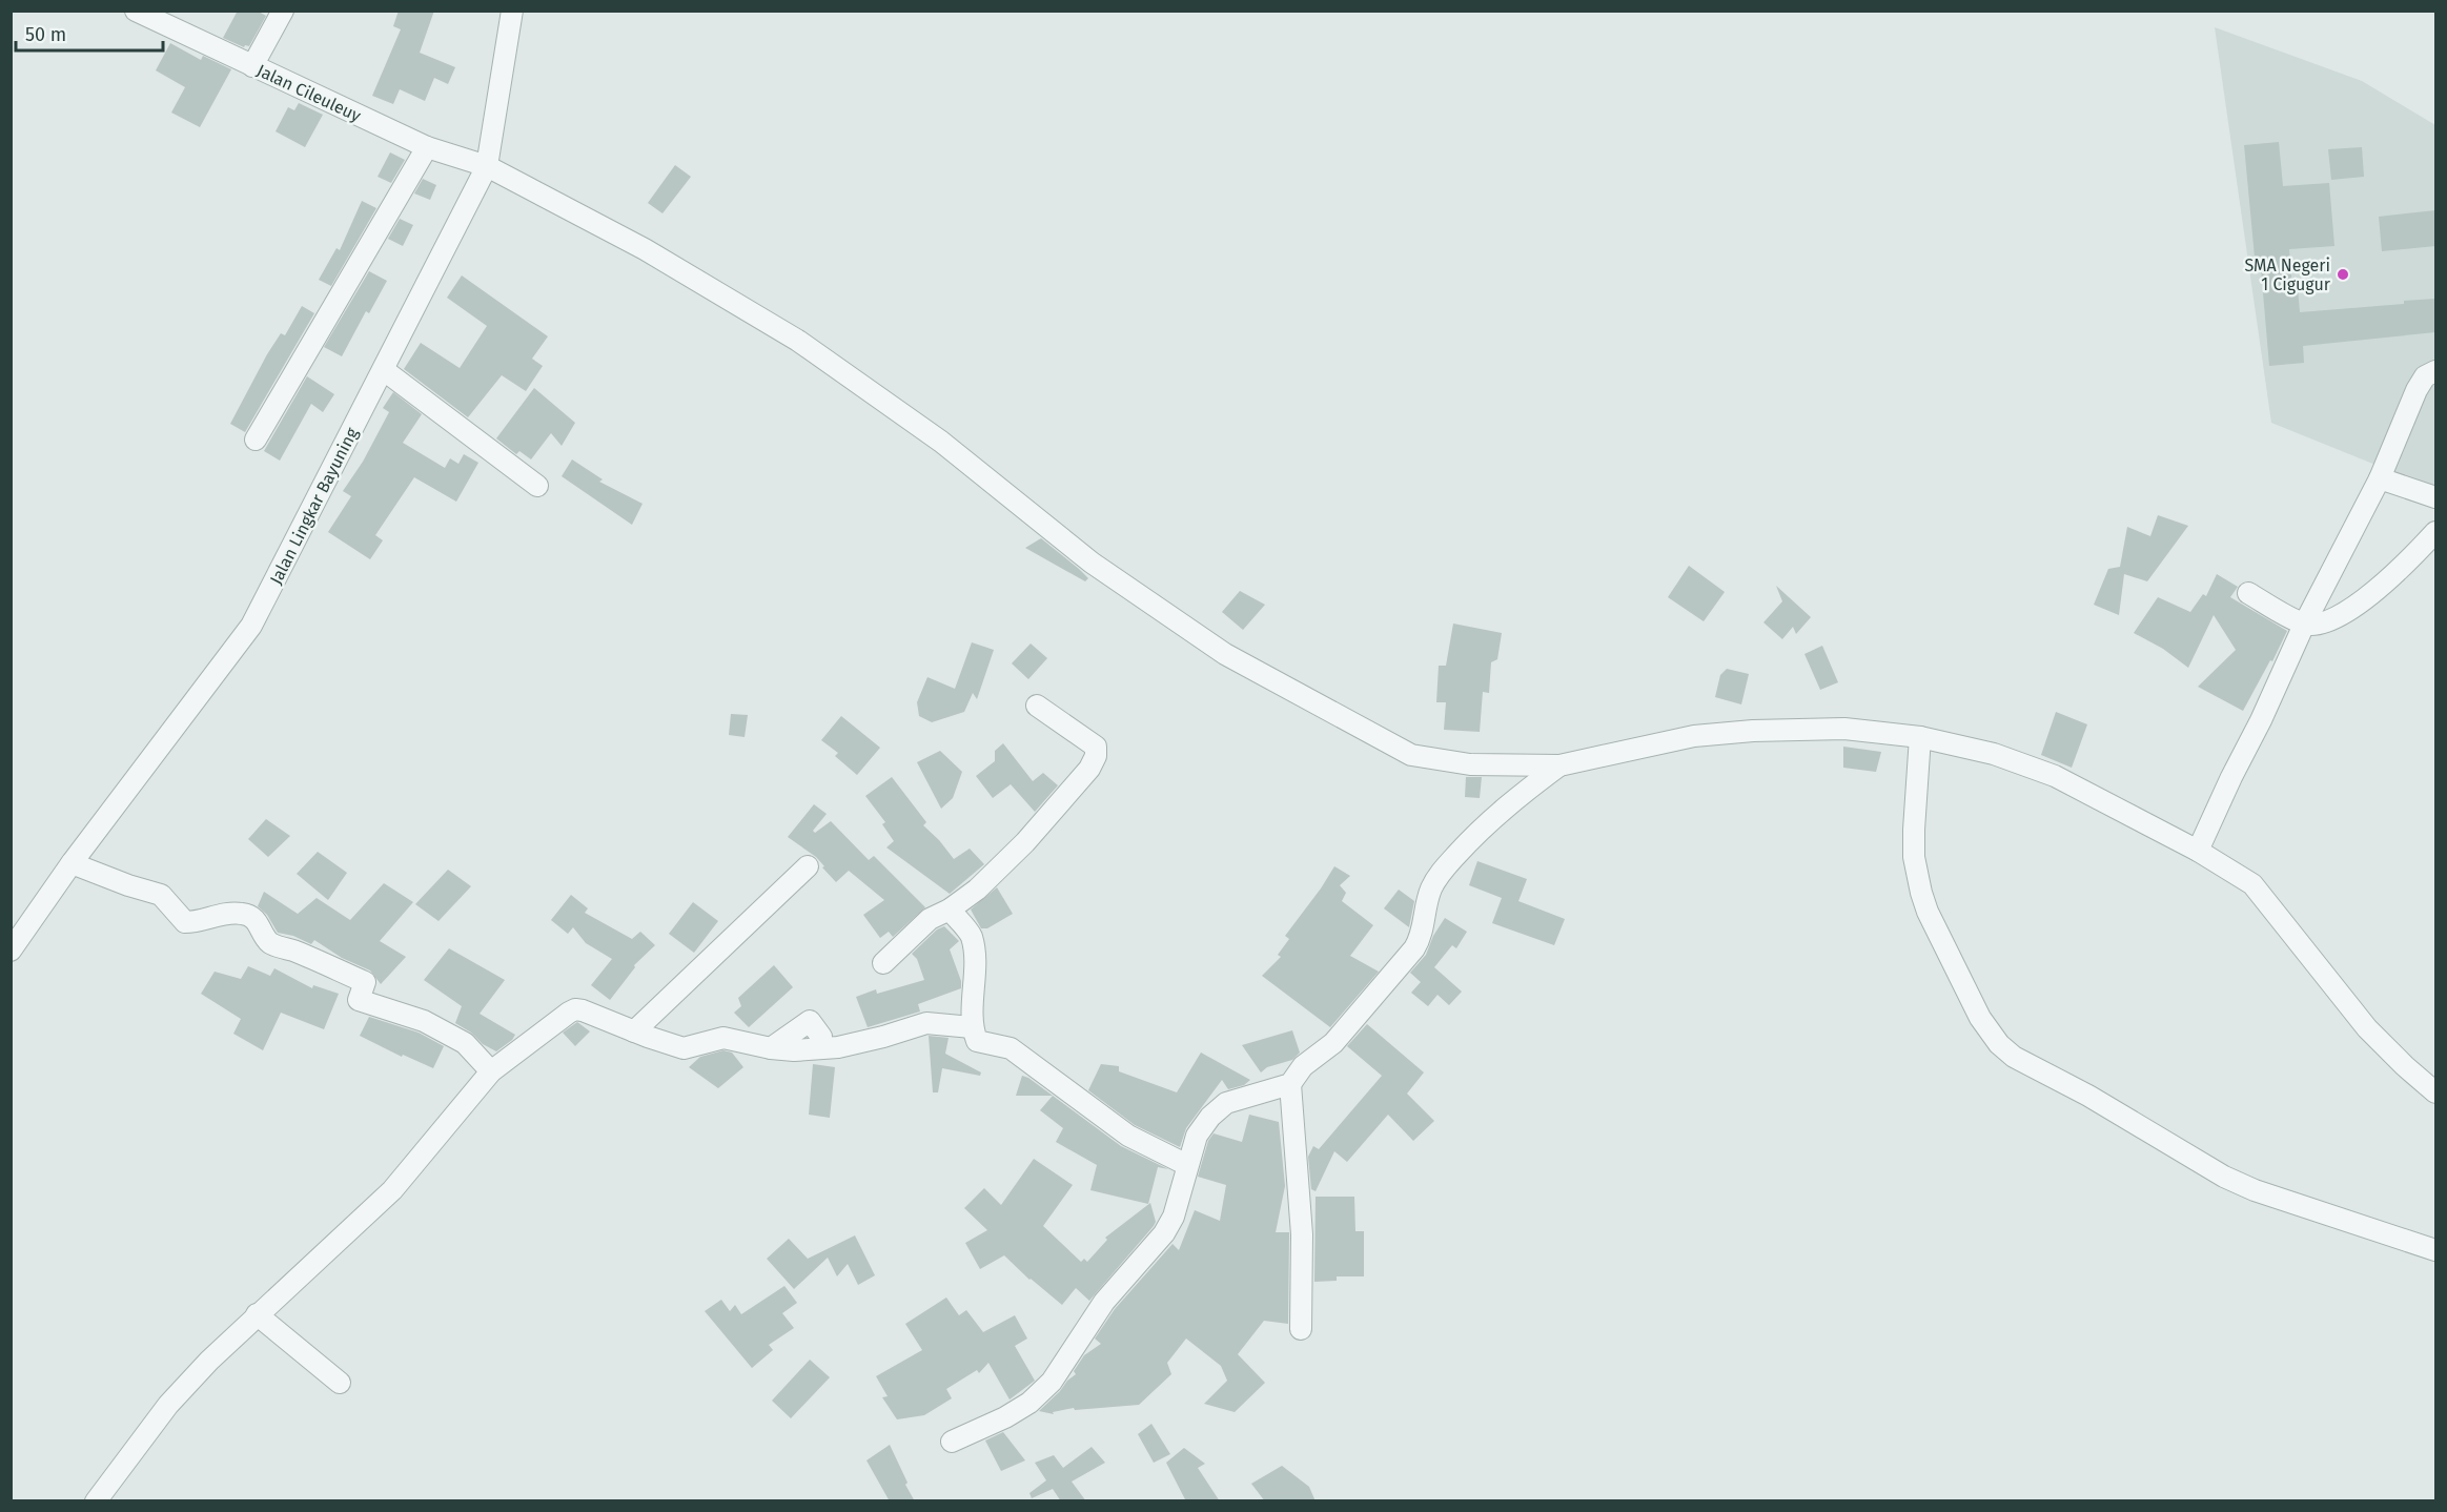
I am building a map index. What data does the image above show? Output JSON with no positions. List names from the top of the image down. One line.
{"streets":{"street":["Jalan Cileuleuy","Jalan Lingkar Bayuning"]},"crossings":[["Jalan Cileuleuy","Jalan Lingkar Bayuning"]],"places":["SMA Negeri 1 Cigugur"],"scale_bar":"50 m"}
